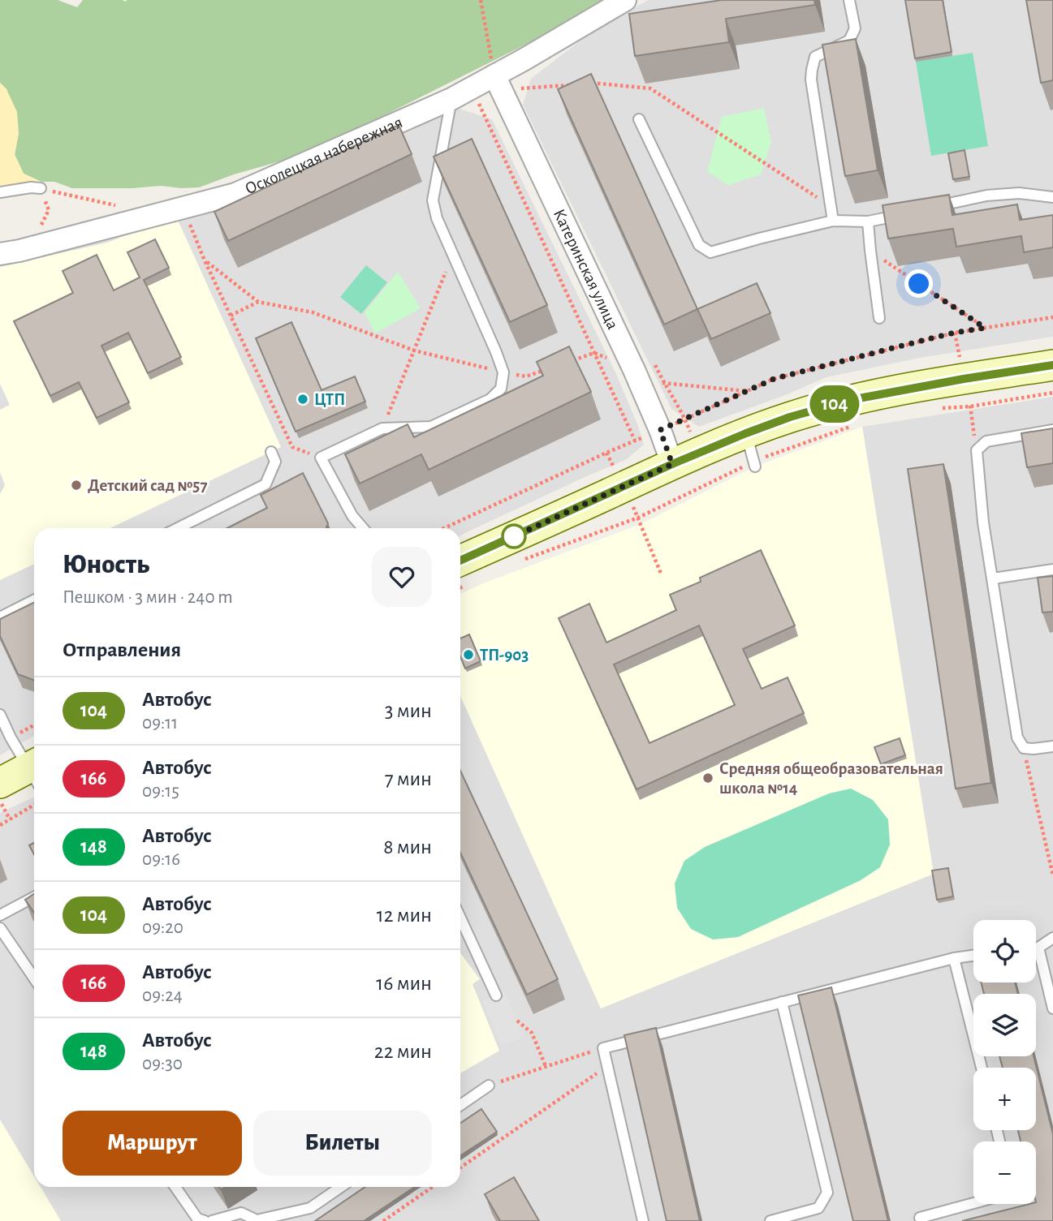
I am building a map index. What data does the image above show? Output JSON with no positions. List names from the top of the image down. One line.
{"streets":{"street":["Осколецкая набережная","Катеринская улица"]},"crossings":[["Осколецкая набережная","Катеринская улица"]],"places":["ЦТП","Детский сад №57","ТП-903","Средняя общеобразовательная школа №14"],"lines":["bus line 104"],"page":{"on_map":"104","heading":[["Юность","Пешком · 3 мин · 240 m"],"Отправления"],"list":[{"mark":"104","name":"Автобус","note":"09:11","value":"3 мин"},{"mark":"166","name":"Автобус","note":"09:15","value":"7 мин"},{"mark":"148","name":"Автобус","note":"09:16","value":"8 мин"},{"mark":"104","name":"Автобус","note":"09:20","value":"12 мин"},{"mark":"166","name":"Автобус","note":"09:24","value":"16 мин"},{"mark":"148","name":"Автобус","note":"09:30","value":"22 мин"}],"map_buttons":["+","−"],"buttons":["Маршрут","Билеты"]}}
